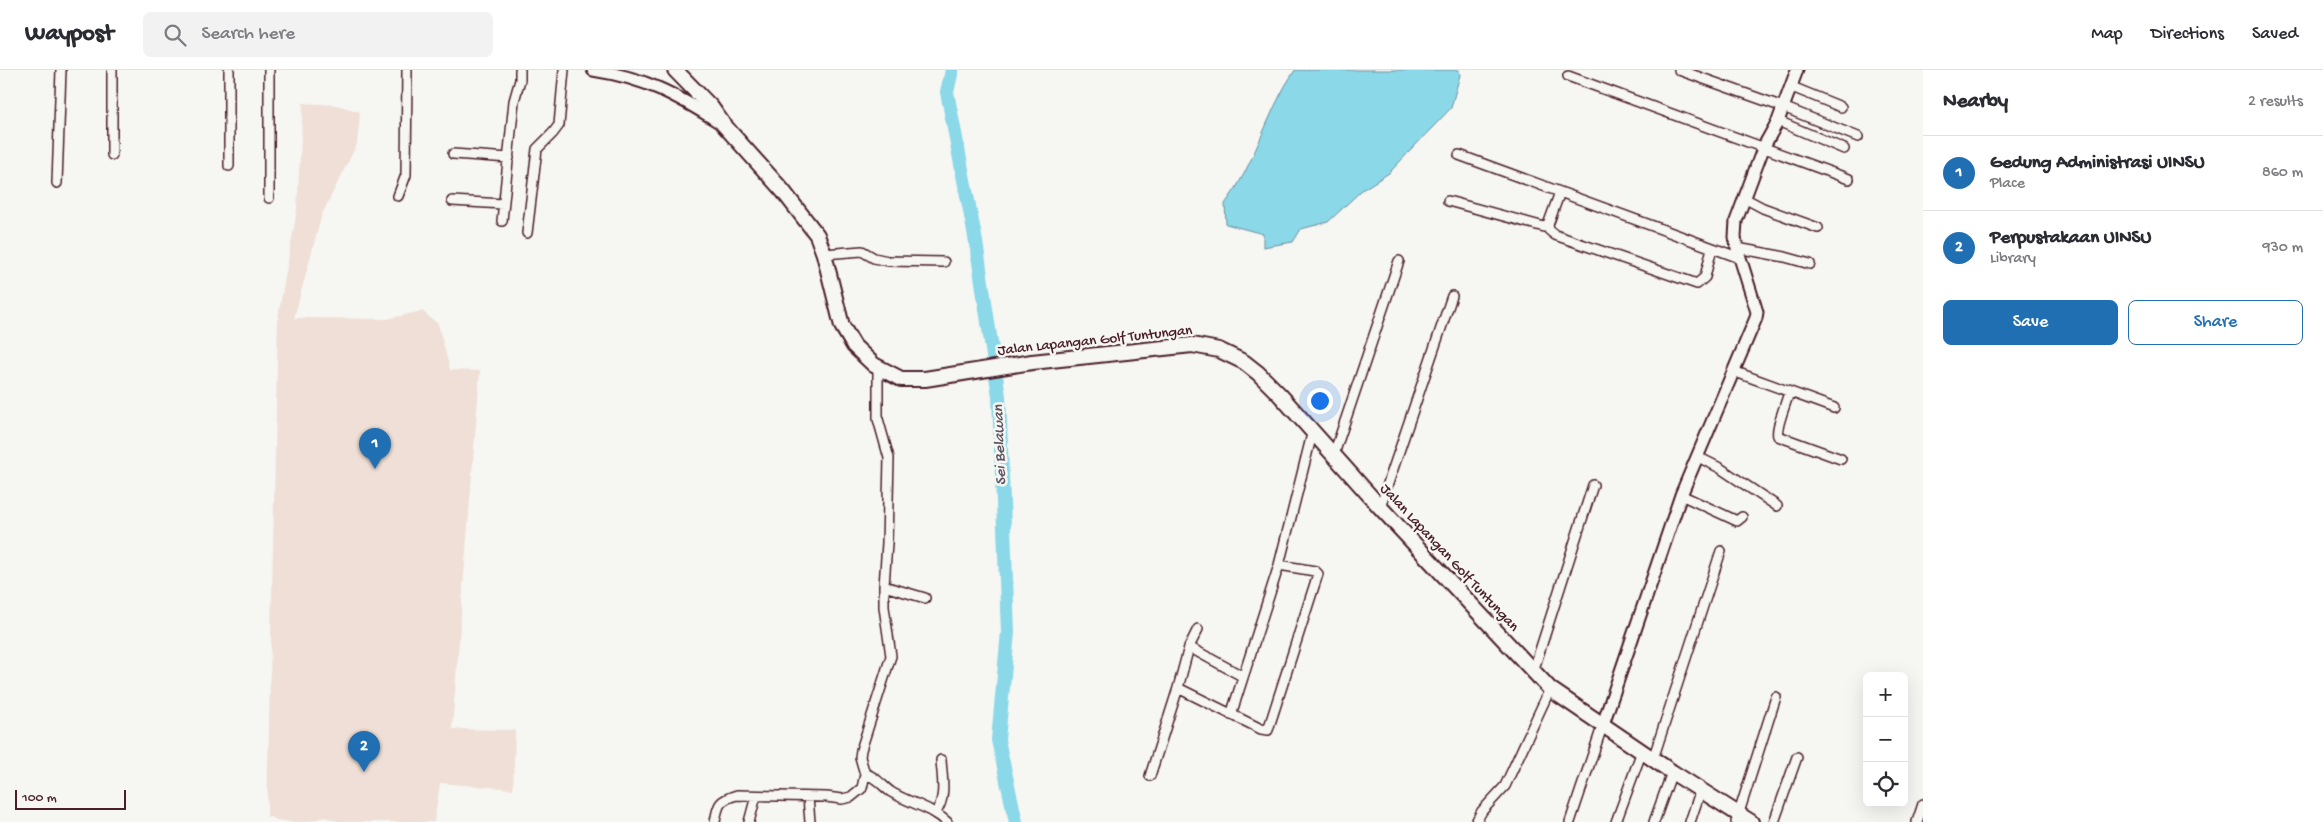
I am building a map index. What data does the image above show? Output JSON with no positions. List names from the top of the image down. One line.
{"streets":{"main road":["Jalan Lapangan Golf Tuntungan"]},"water":["Sei Belawan"],"scale_bar":"100 m","page":{"header":"Waypost","search":"Search here","nav":["Map","Directions","Saved"],"heading":["Nearby","2 results"],"list":[{"mark":"1","name":"Gedung Administrasi UINSU","note":"Place","value":"860 m"},{"mark":"2","name":"Perpustakaan UINSU","note":"Library","value":"930 m"}],"buttons":["Save","Share"],"pins":["1","2"],"map_buttons":["+","−"],"scale":"100 m"}}
